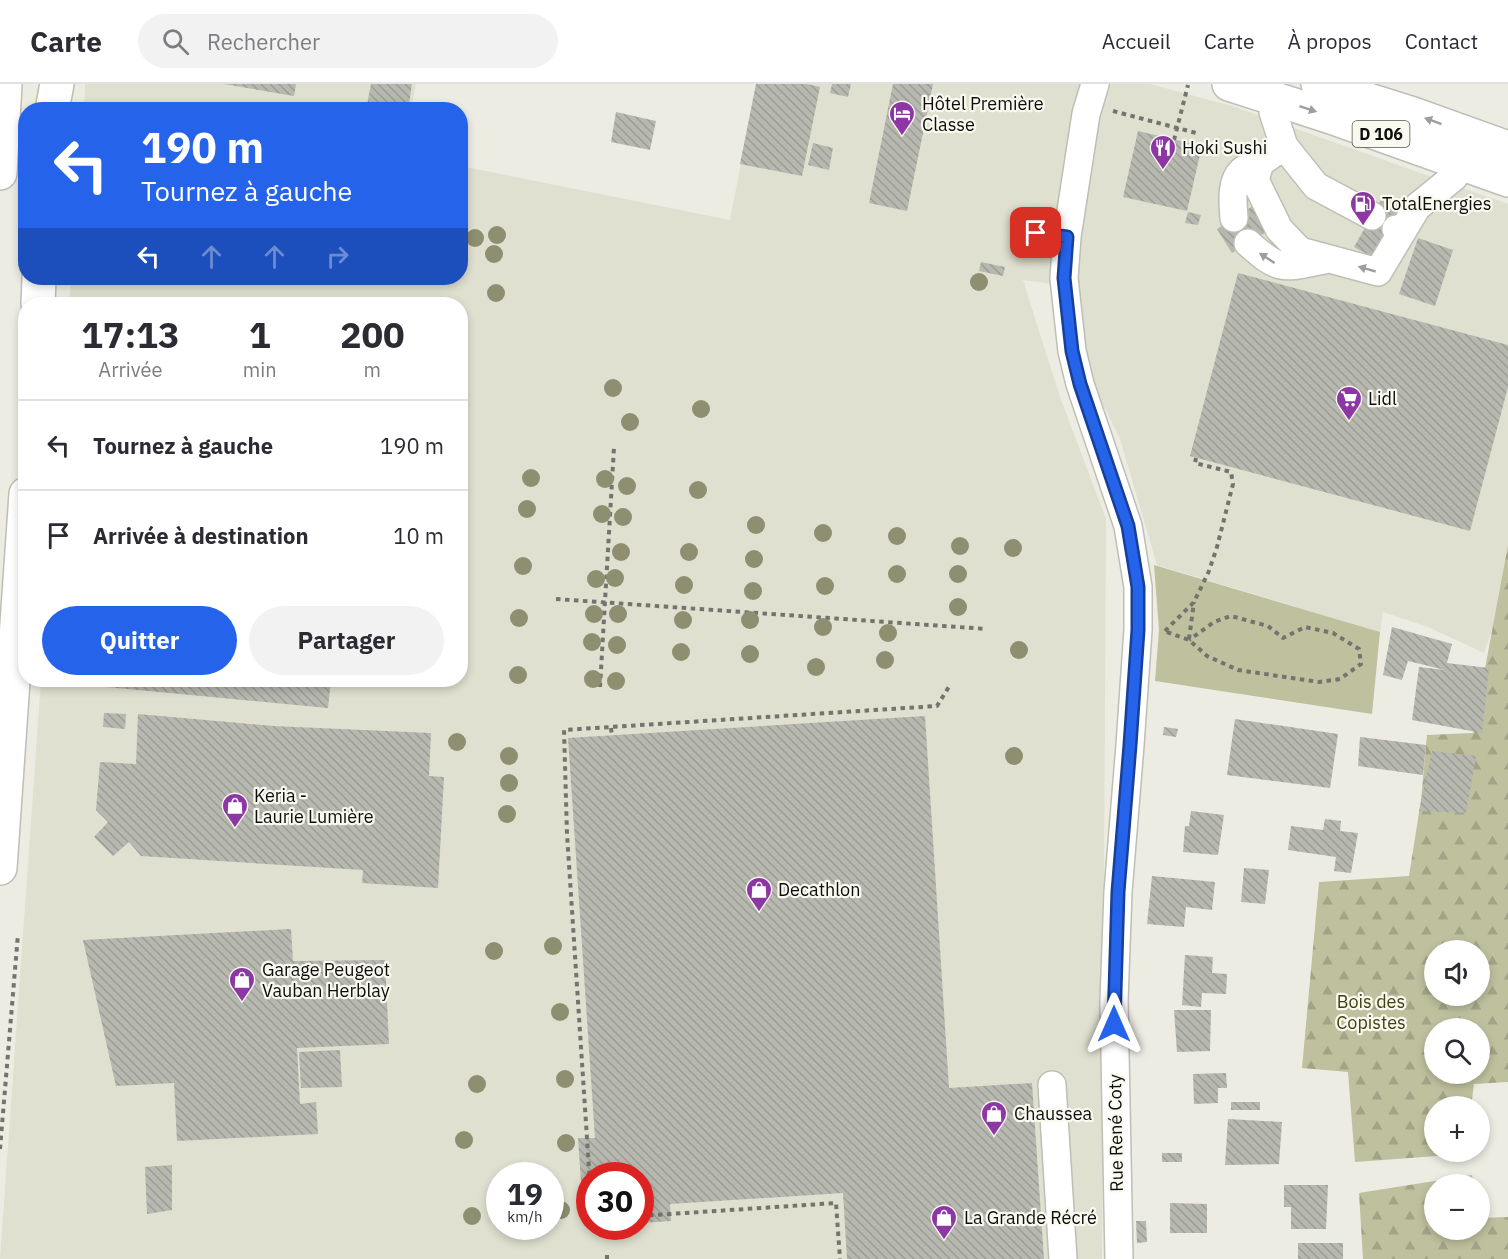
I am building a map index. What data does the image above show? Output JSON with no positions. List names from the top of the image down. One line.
{"streets":{"main road":["D 106"],"street":["Rue René Coty"]},"parks":["Bois des Copistes"],"places":{"hotel":["Hôtel Première Classe"],"restaurant":["Hoki Sushi"],"fuel station":["TotalEnergies"],"supermarket":["Lidl"],"shop":["Keria - Laurie Lumière","Decathlon","Garage Peugeot Vauban Herblay","Chaussea","La Grande Récré"]},"page":{"header":"Carte","search":"Rechercher","nav":["Accueil","Carte","À propos","Contact"],"turn":["190 m","Tournez à gauche"],"eta":["17:13","Arrivée","1","min","200","m"],"list":[{"name":"Tournez à gauche","value":"190 m"},{"name":"Arrivée à destination","value":"10 m"}],"buttons":["Quitter","Partager"],"map_buttons":["+","−"],"speed":"19 km/h","limit":"30"}}
